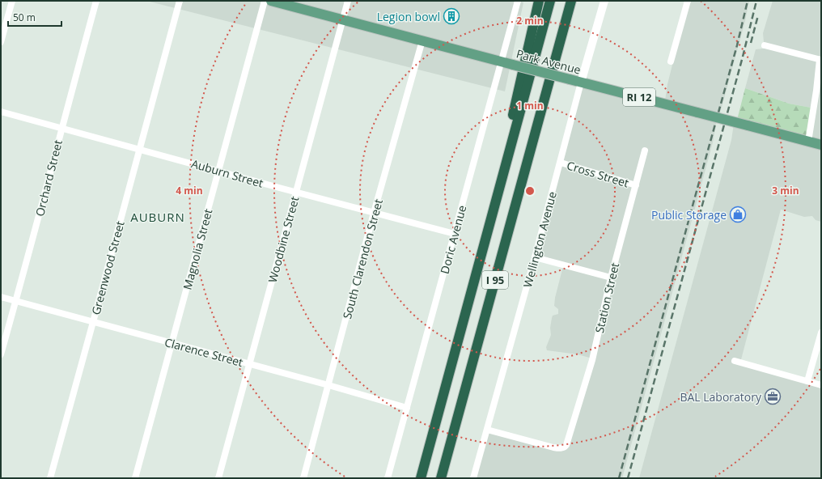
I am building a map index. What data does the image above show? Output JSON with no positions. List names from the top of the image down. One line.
{"streets":{"highway":["I 95"],"main road":["Park Avenue","RI 12"],"street":["Auburn Street","Cross Street","Orchard Street","Woodbine Street","Doric Avenue","Wellington Avenue","Magnolia Street","South Clarendon Street","Greenwood Street","Station Street","Clarence Street"]},"crossings":[["Park Avenue","Woodbine Street"],["Park Avenue","Doric Avenue"],["Park Avenue","Wellington Avenue"],["Park Avenue","South Clarendon Street"],["Auburn Street","Orchard Street"],["Auburn Street","Woodbine Street"],["Auburn Street","Doric Avenue"],["Auburn Street","Magnolia Street"],["Auburn Street","South Clarendon Street"],["Auburn Street","Greenwood Street"],["Cross Street","Wellington Avenue"],["Cross Street","Station Street"],["Orchard Street","Clarence Street"],["Woodbine Street","Clarence Street"],["Doric Avenue","Clarence Street"],["Wellington Avenue","Station Street"],["Magnolia Street","Clarence Street"],["South Clarendon Street","Clarence Street"],["Greenwood Street","Clarence Street"]],"districts":["AUBURN"],"places":{"building":["Legion bowl"],"shop":["Public Storage"],"office":["BAL Laboratory"]},"scale_bar":"50 m","rings":["2 min","1 min","3 min","4 min"]}
